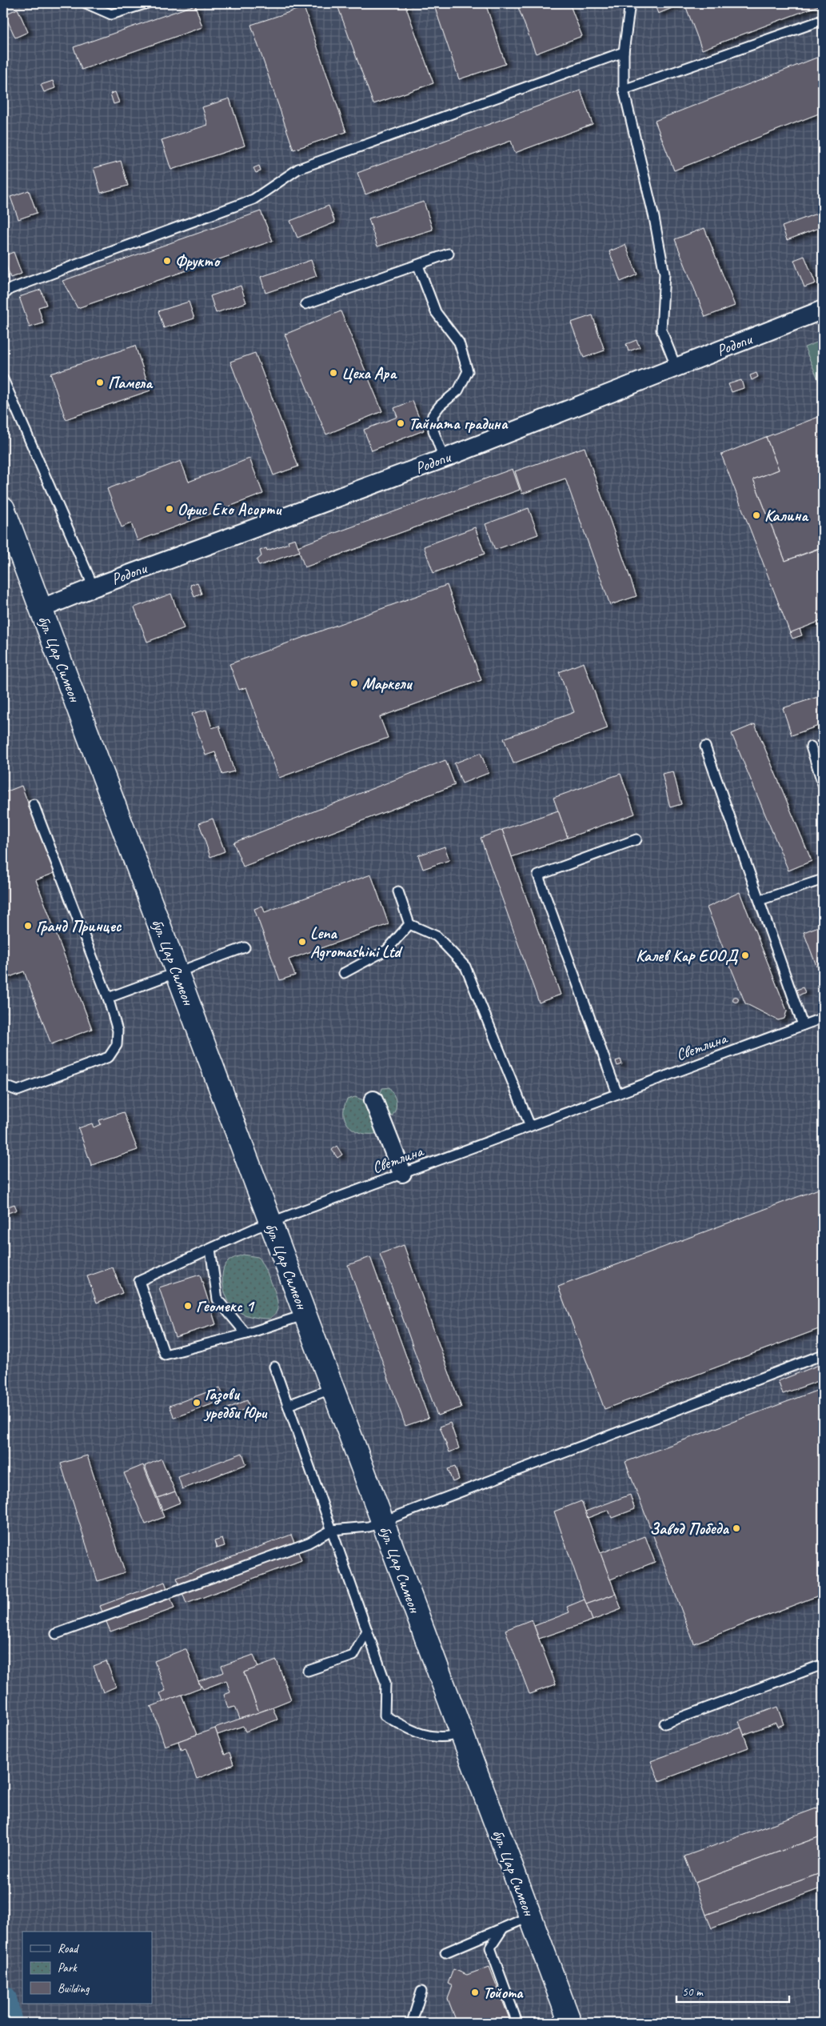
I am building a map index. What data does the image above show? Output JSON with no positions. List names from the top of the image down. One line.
{"streets":{"main road":["бул. Цар Симеон"],"street":["Родопи"],"lane":["Светлина"]},"crossings":[["Родопи","бул. Цар Симеон"],["бул. Цар Симеон","Светлина"]],"places":["Фрукто","Цеха Ара","Памела","Тайната градина","Офис Еко Асорти","Калина","Маркели","Гранд Принцес","Lena Agromashini Ltd","Калев Кар ЕООД","Геомекс 1","Газови уредби Юри","Завод Победа","Тойота"],"legend":["Road","Park","Building"],"scale_bar":"50 m"}
